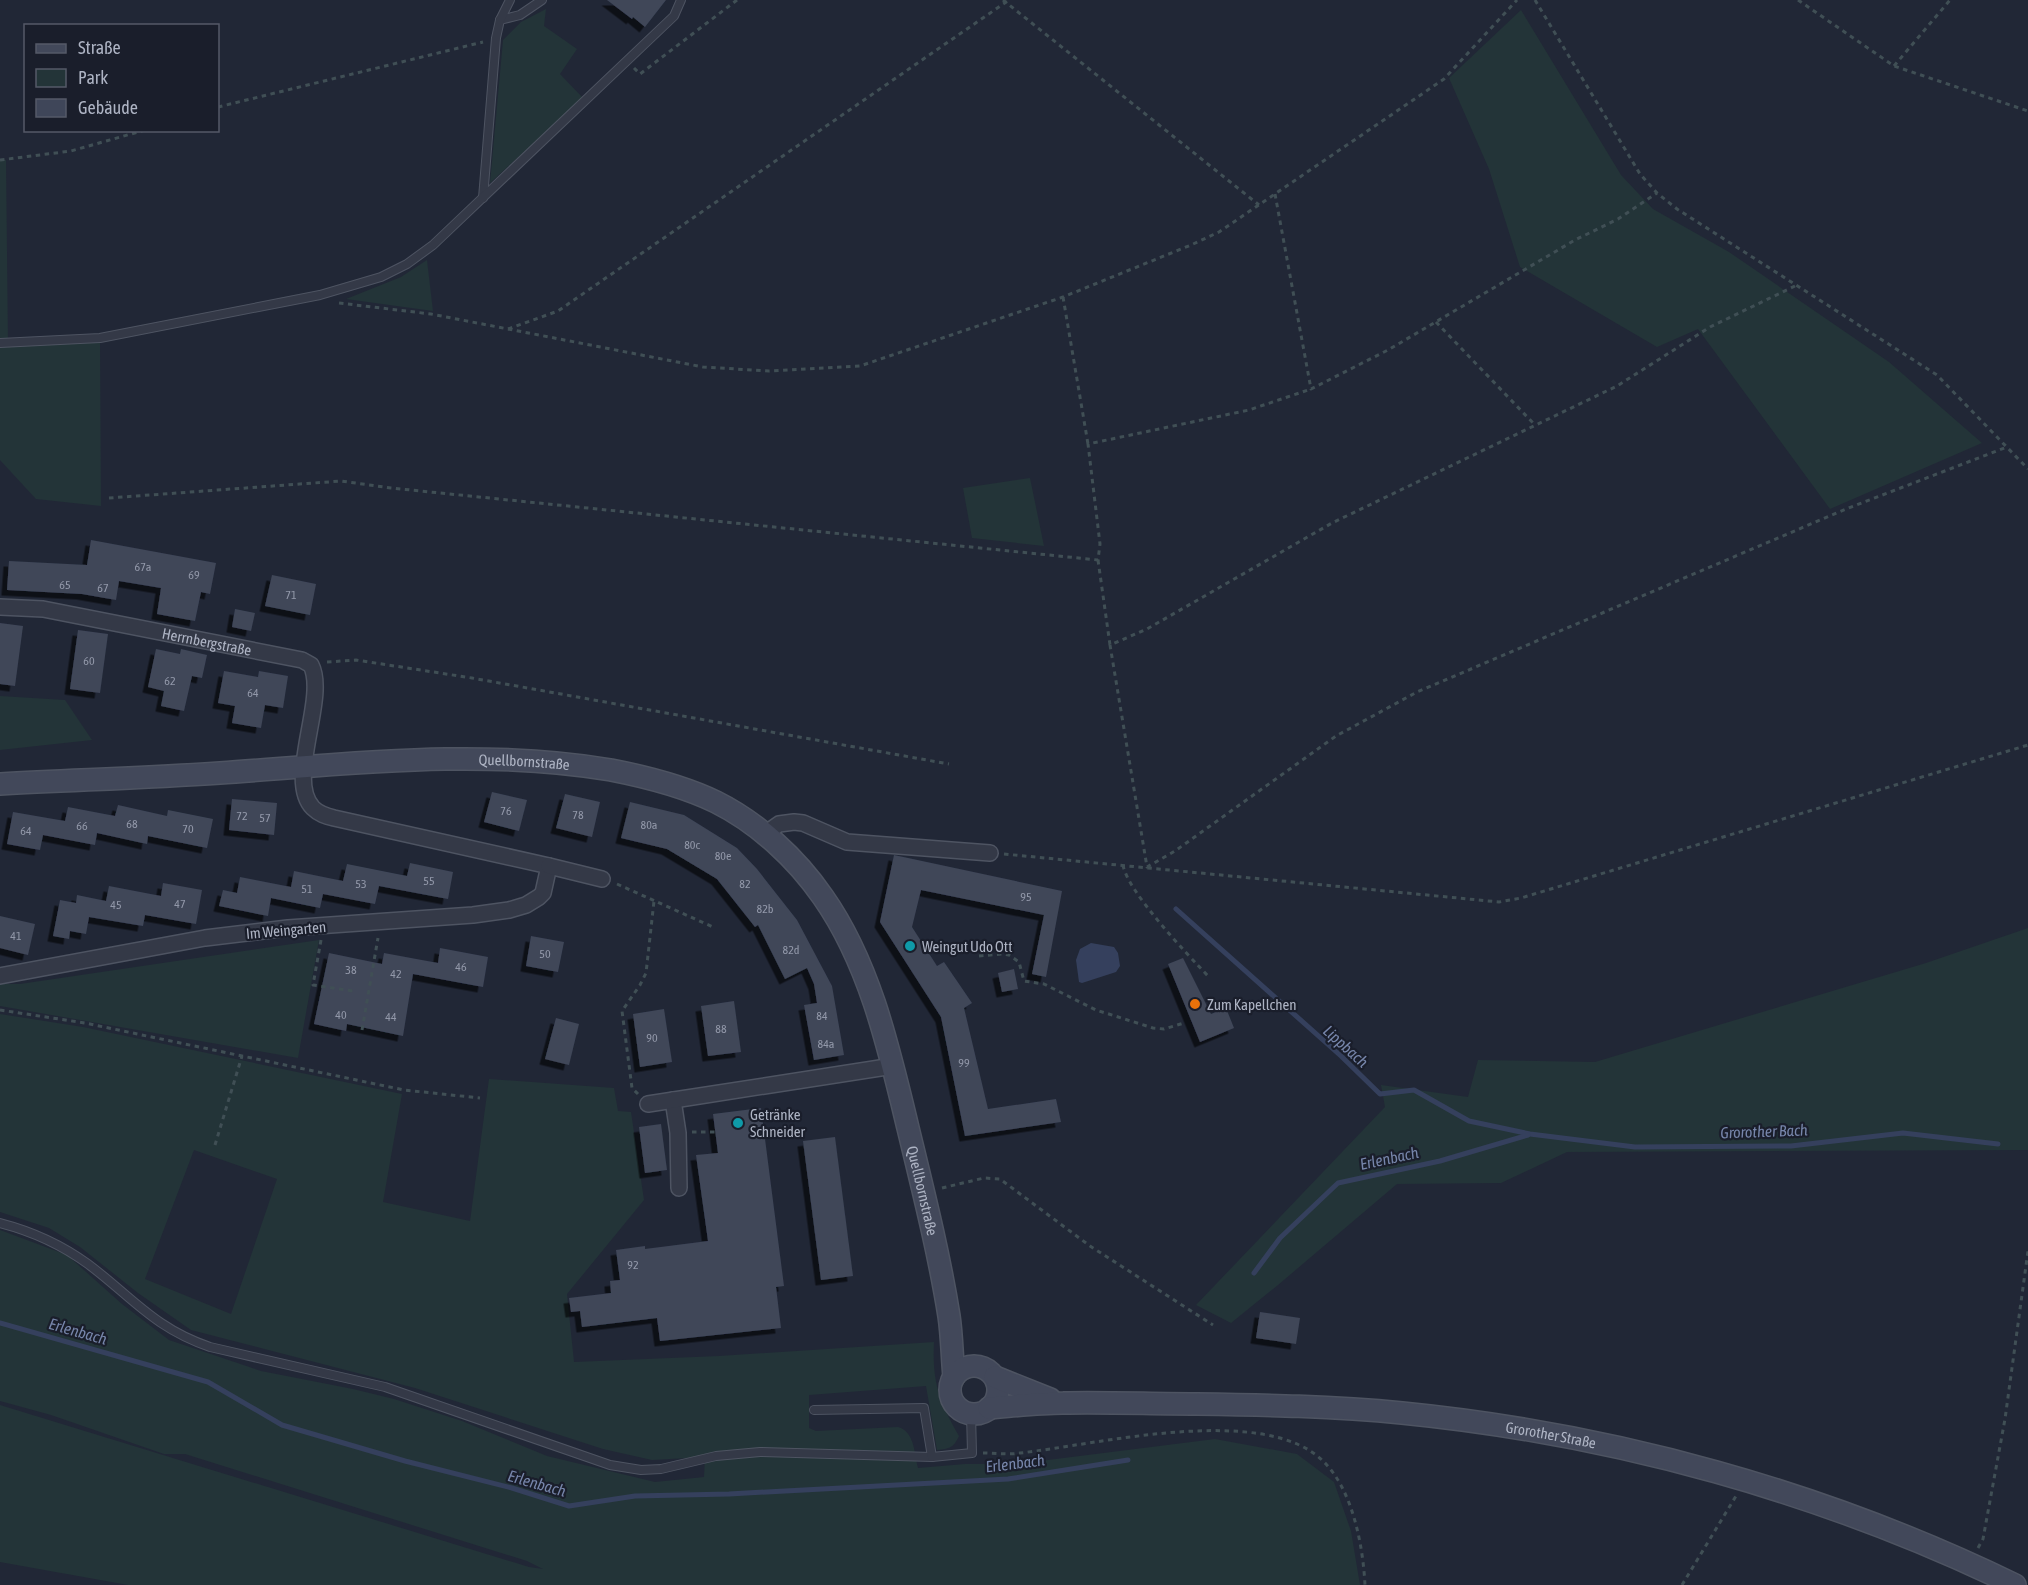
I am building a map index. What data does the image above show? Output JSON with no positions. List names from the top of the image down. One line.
{"streets":{"main road":["Quellbornstraße","Grorother Straße"],"street":["Herrnbergstraße","Im Weingarten"]},"crossings":[["Quellbornstraße","Grorother Straße"]],"water":["Lippbach","Grorother Bach","Erlenbach"],"places":["Weingut Udo Ott","Zum Kapellchen","Getränke Schneider"],"house_numbers":["67a","69","65","67","71","60","62","64","76","78","72","57","68","80a","66","70","64","80c","80e","55","53","82","51","95","47","45","82b","41","82d","50","46","38","42","40","84","44","88","90","84a","99","92"],"legend":["Straße","Park","Gebäude"]}
